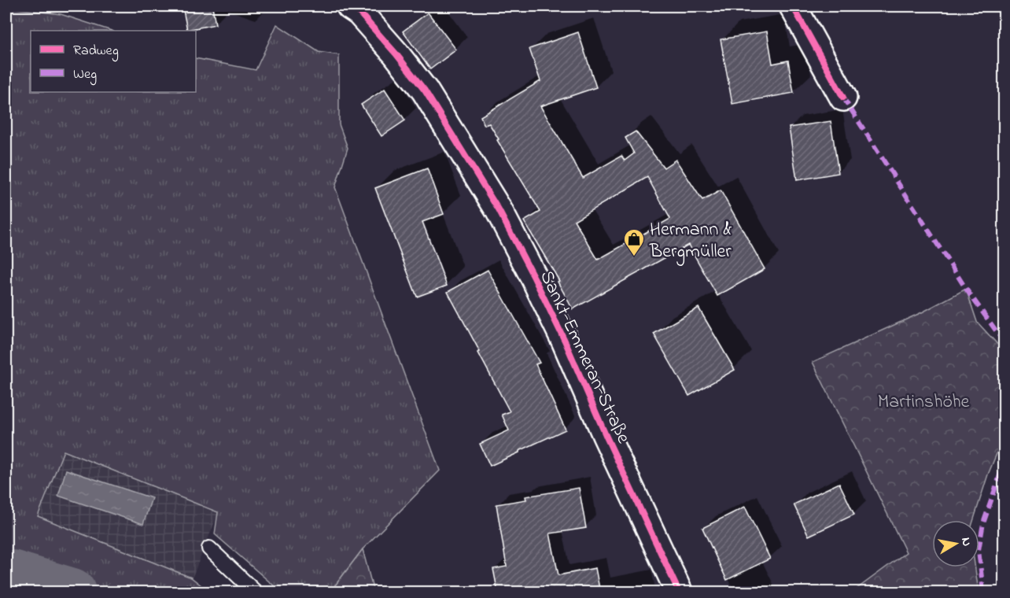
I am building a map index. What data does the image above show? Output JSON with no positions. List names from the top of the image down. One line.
{"streets":{"street":["Sankt-Emmeran-Straße"]},"parks":["Martinshöhe"],"places":{"shop":["Hermann & Bergmüller"]},"legend":["Radweg","Weg"],"north":"right"}
